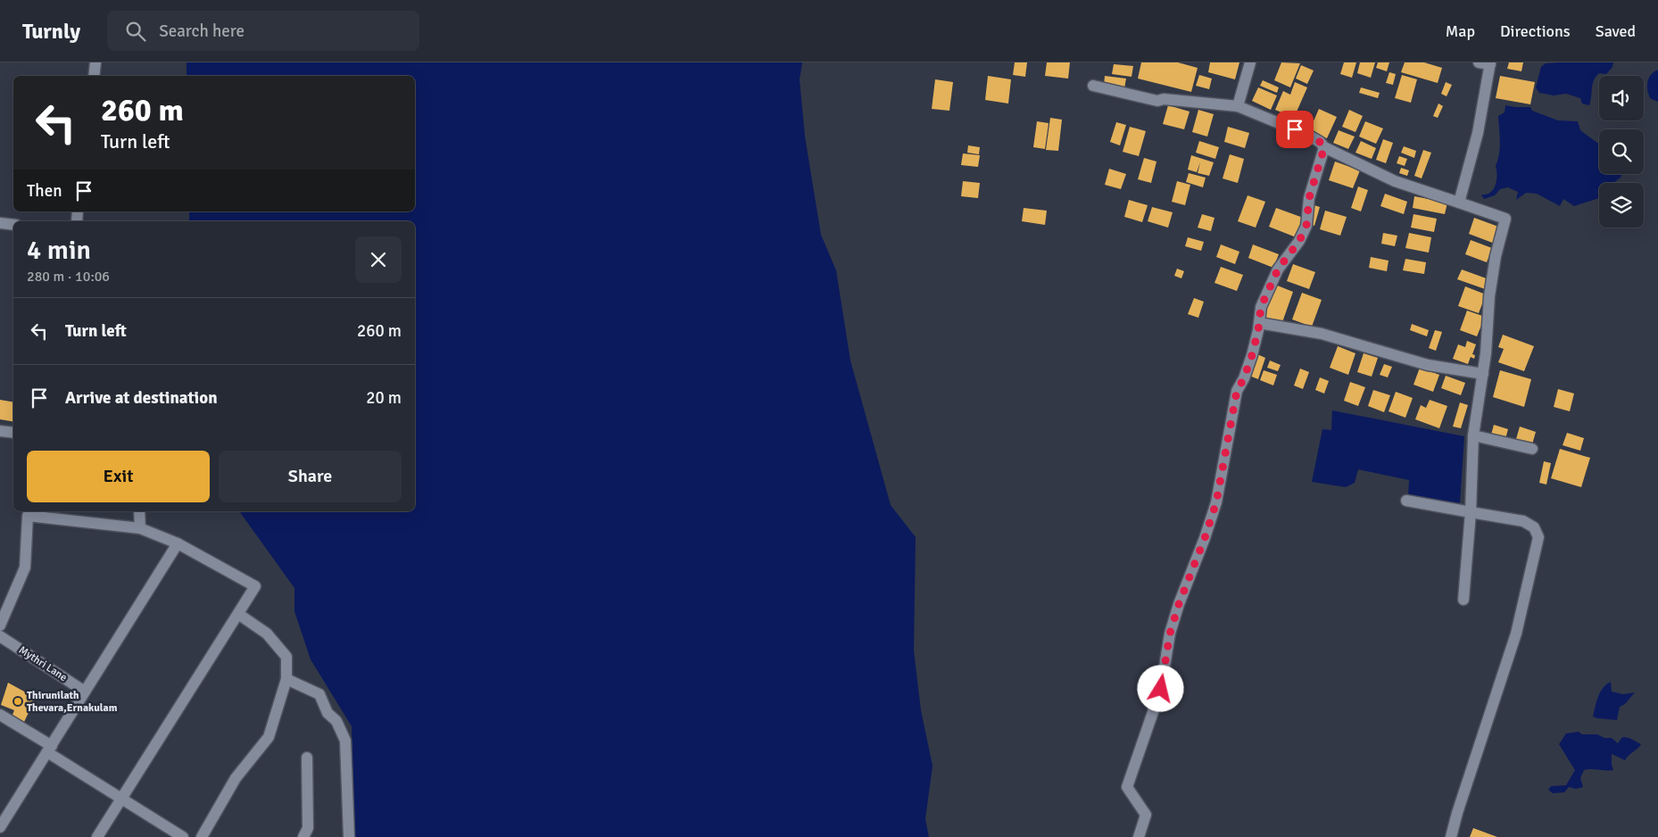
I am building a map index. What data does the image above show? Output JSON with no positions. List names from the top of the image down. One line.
{"streets":{"street":["Mythri Lane"]},"places":["Thirunilath Thevara,Ernakulam"],"page":{"header":"Turnly","search":"Search here","nav":["Map","Directions","Saved"],"turn":["260 m","Turn left"],"then":"Then","heading":["4 min","280 m · 10:06"],"list":[{"name":"Turn left","value":"260 m"},{"name":"Arrive at destination","value":"20 m"}],"buttons":["Exit","Share"]}}
